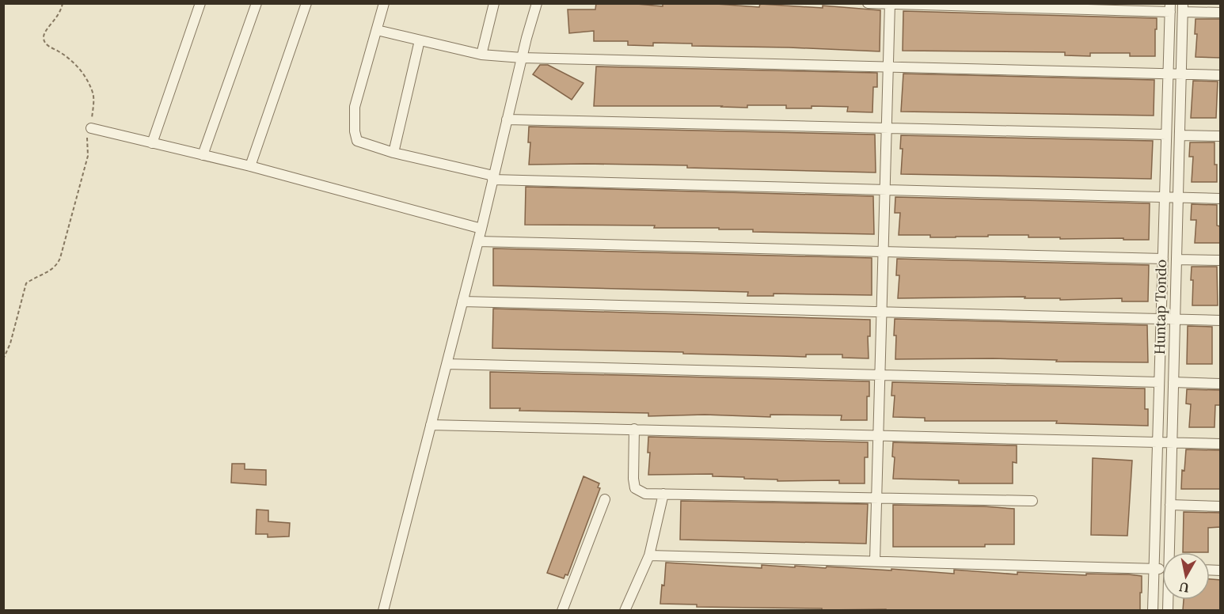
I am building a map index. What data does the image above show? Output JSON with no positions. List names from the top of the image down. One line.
{"streets":{"street":["Huntap Tondo"]},"north":"bottom"}
